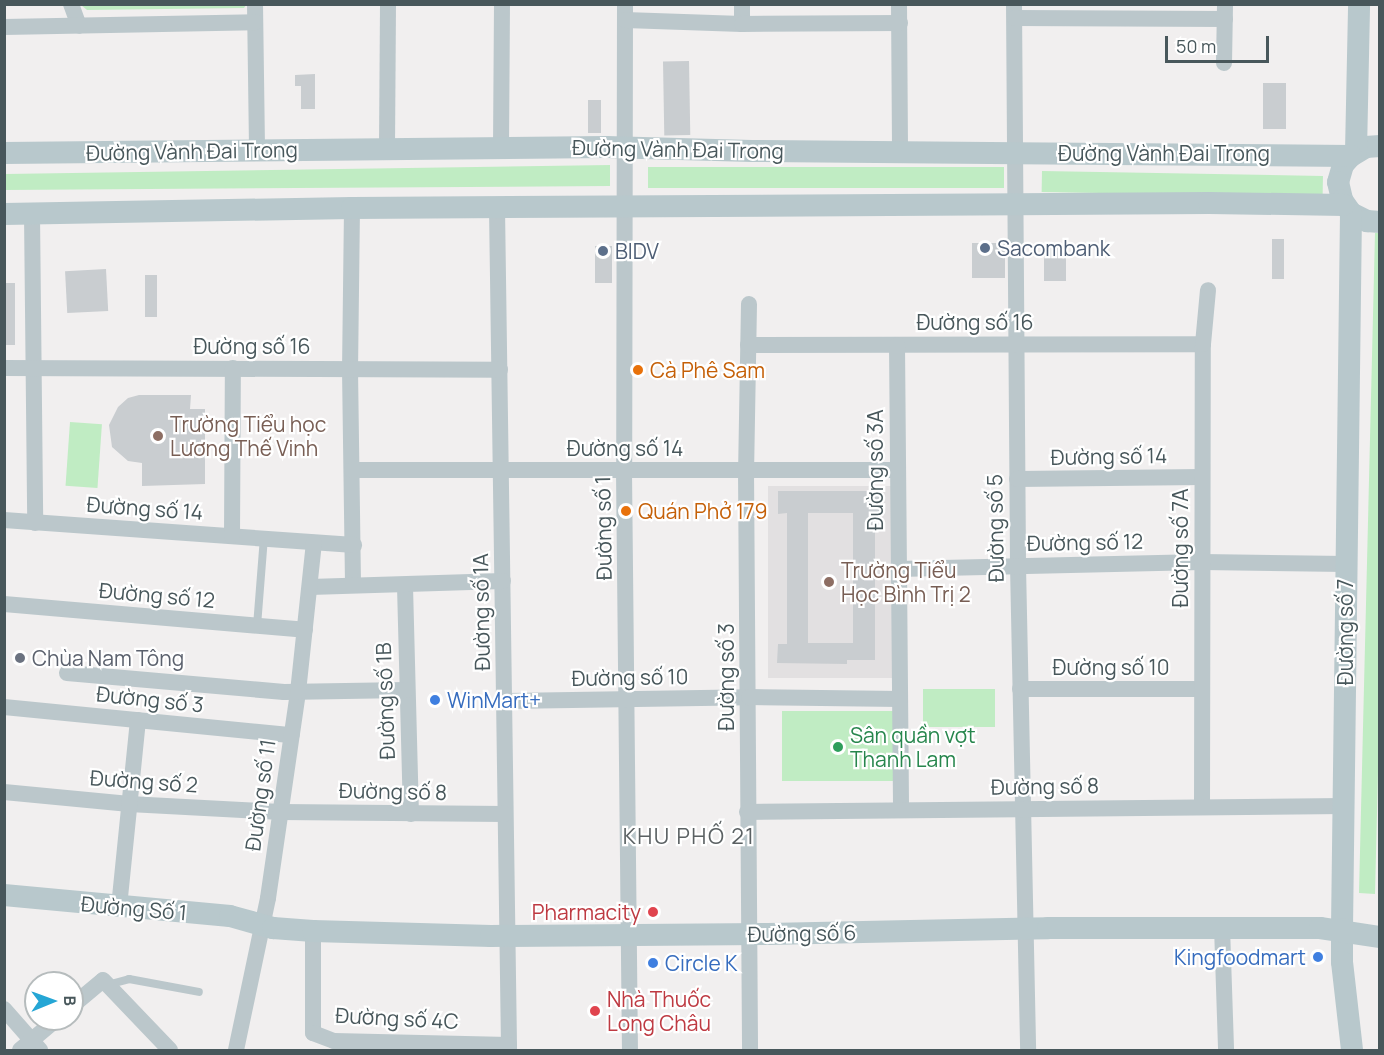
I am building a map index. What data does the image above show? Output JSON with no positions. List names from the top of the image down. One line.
{"streets":{"street":["Đường Vành Đai Trong","Đường số 16","Đường số 14","Đường số 3A","Đường số 1","Đường số 5","Đường số 12","Đường số 7A","Đường số 1A","Đường số 7","Đường số 10","Đường số 3","Đường số 1B","Đường số 2","Đường số 8","Đường số 11","Đường Số 1","Đường số 6","Đường số 4C"]},"crossings":[["Đường Vành Đai Trong","Đường số 1"],["Đường Vành Đai Trong","Đường số 5"],["Đường Vành Đai Trong","Đường số 7"],["Đường số 16","Đường số 3A"],["Đường số 16","Đường số 5"],["Đường số 16","Đường số 7A"],["Đường số 16","Đường số 1A"],["Đường số 16","Đường số 3"],["Đường số 14","Đường số 3A"],["Đường số 14","Đường số 1"],["Đường số 14","Đường số 5"],["Đường số 14","Đường số 7A"],["Đường số 14","Đường số 1A"],["Đường số 14","Đường số 3"],["Đường số 14","Đường số 11"],["Đường số 3A","Đường số 12"],["Đường số 3A","Đường số 10"],["Đường số 3A","Đường số 8"],["Đường số 1","Đường số 10"],["Đường số 1","Đường số 6"],["Đường số 5","Đường số 12"],["Đường số 5","Đường số 10"],["Đường số 5","Đường số 8"],["Đường số 5","Đường số 6"],["Đường số 12","Đường số 7A"],["Đường số 12","Đường số 7"],["Đường số 12","Đường số 11"],["Đường số 7A","Đường số 10"],["Đường số 7A","Đường số 8"],["Đường số 1A","Đường số 10"],["Đường số 1A","Đường số 8"],["Đường số 1A","Đường số 6"],["Đường số 1A","Đường số 4C"],["Đường số 7","Đường số 8"],["Đường số 7","Đường số 6"],["Đường số 10","Đường số 3"],["Đường số 3","Đường số 8"],["Đường số 3","Đường số 11"],["Đường số 3","Đường số 6"],["Đường số 1B","Đường số 8"],["Đường số 2","Đường số 8"],["Đường số 2","Đường số 11"],["Đường số 8","Đường số 11"],["Đường số 11","Đường Số 1"],["Đường số 11","Đường số 6"],["Đường Số 1","Đường số 6"],["Đường số 6","Đường số 4C"]],"districts":["KHU PHỐ 21"],"places":["Sacombank","BIDV","Cà Phê Sam","Trường Tiểu học Lương Thế Vinh","Quán Phở 179","Trường Tiểu Học Bình Trị 2","Chùa Nam Tông","WinMart+","Sân quần vợt Thanh Lam","Pharmacity","Kingfoodmart","Circle K","Nhà Thuốc Long Châu"],"scale_bar":"50 m","north":"right"}
